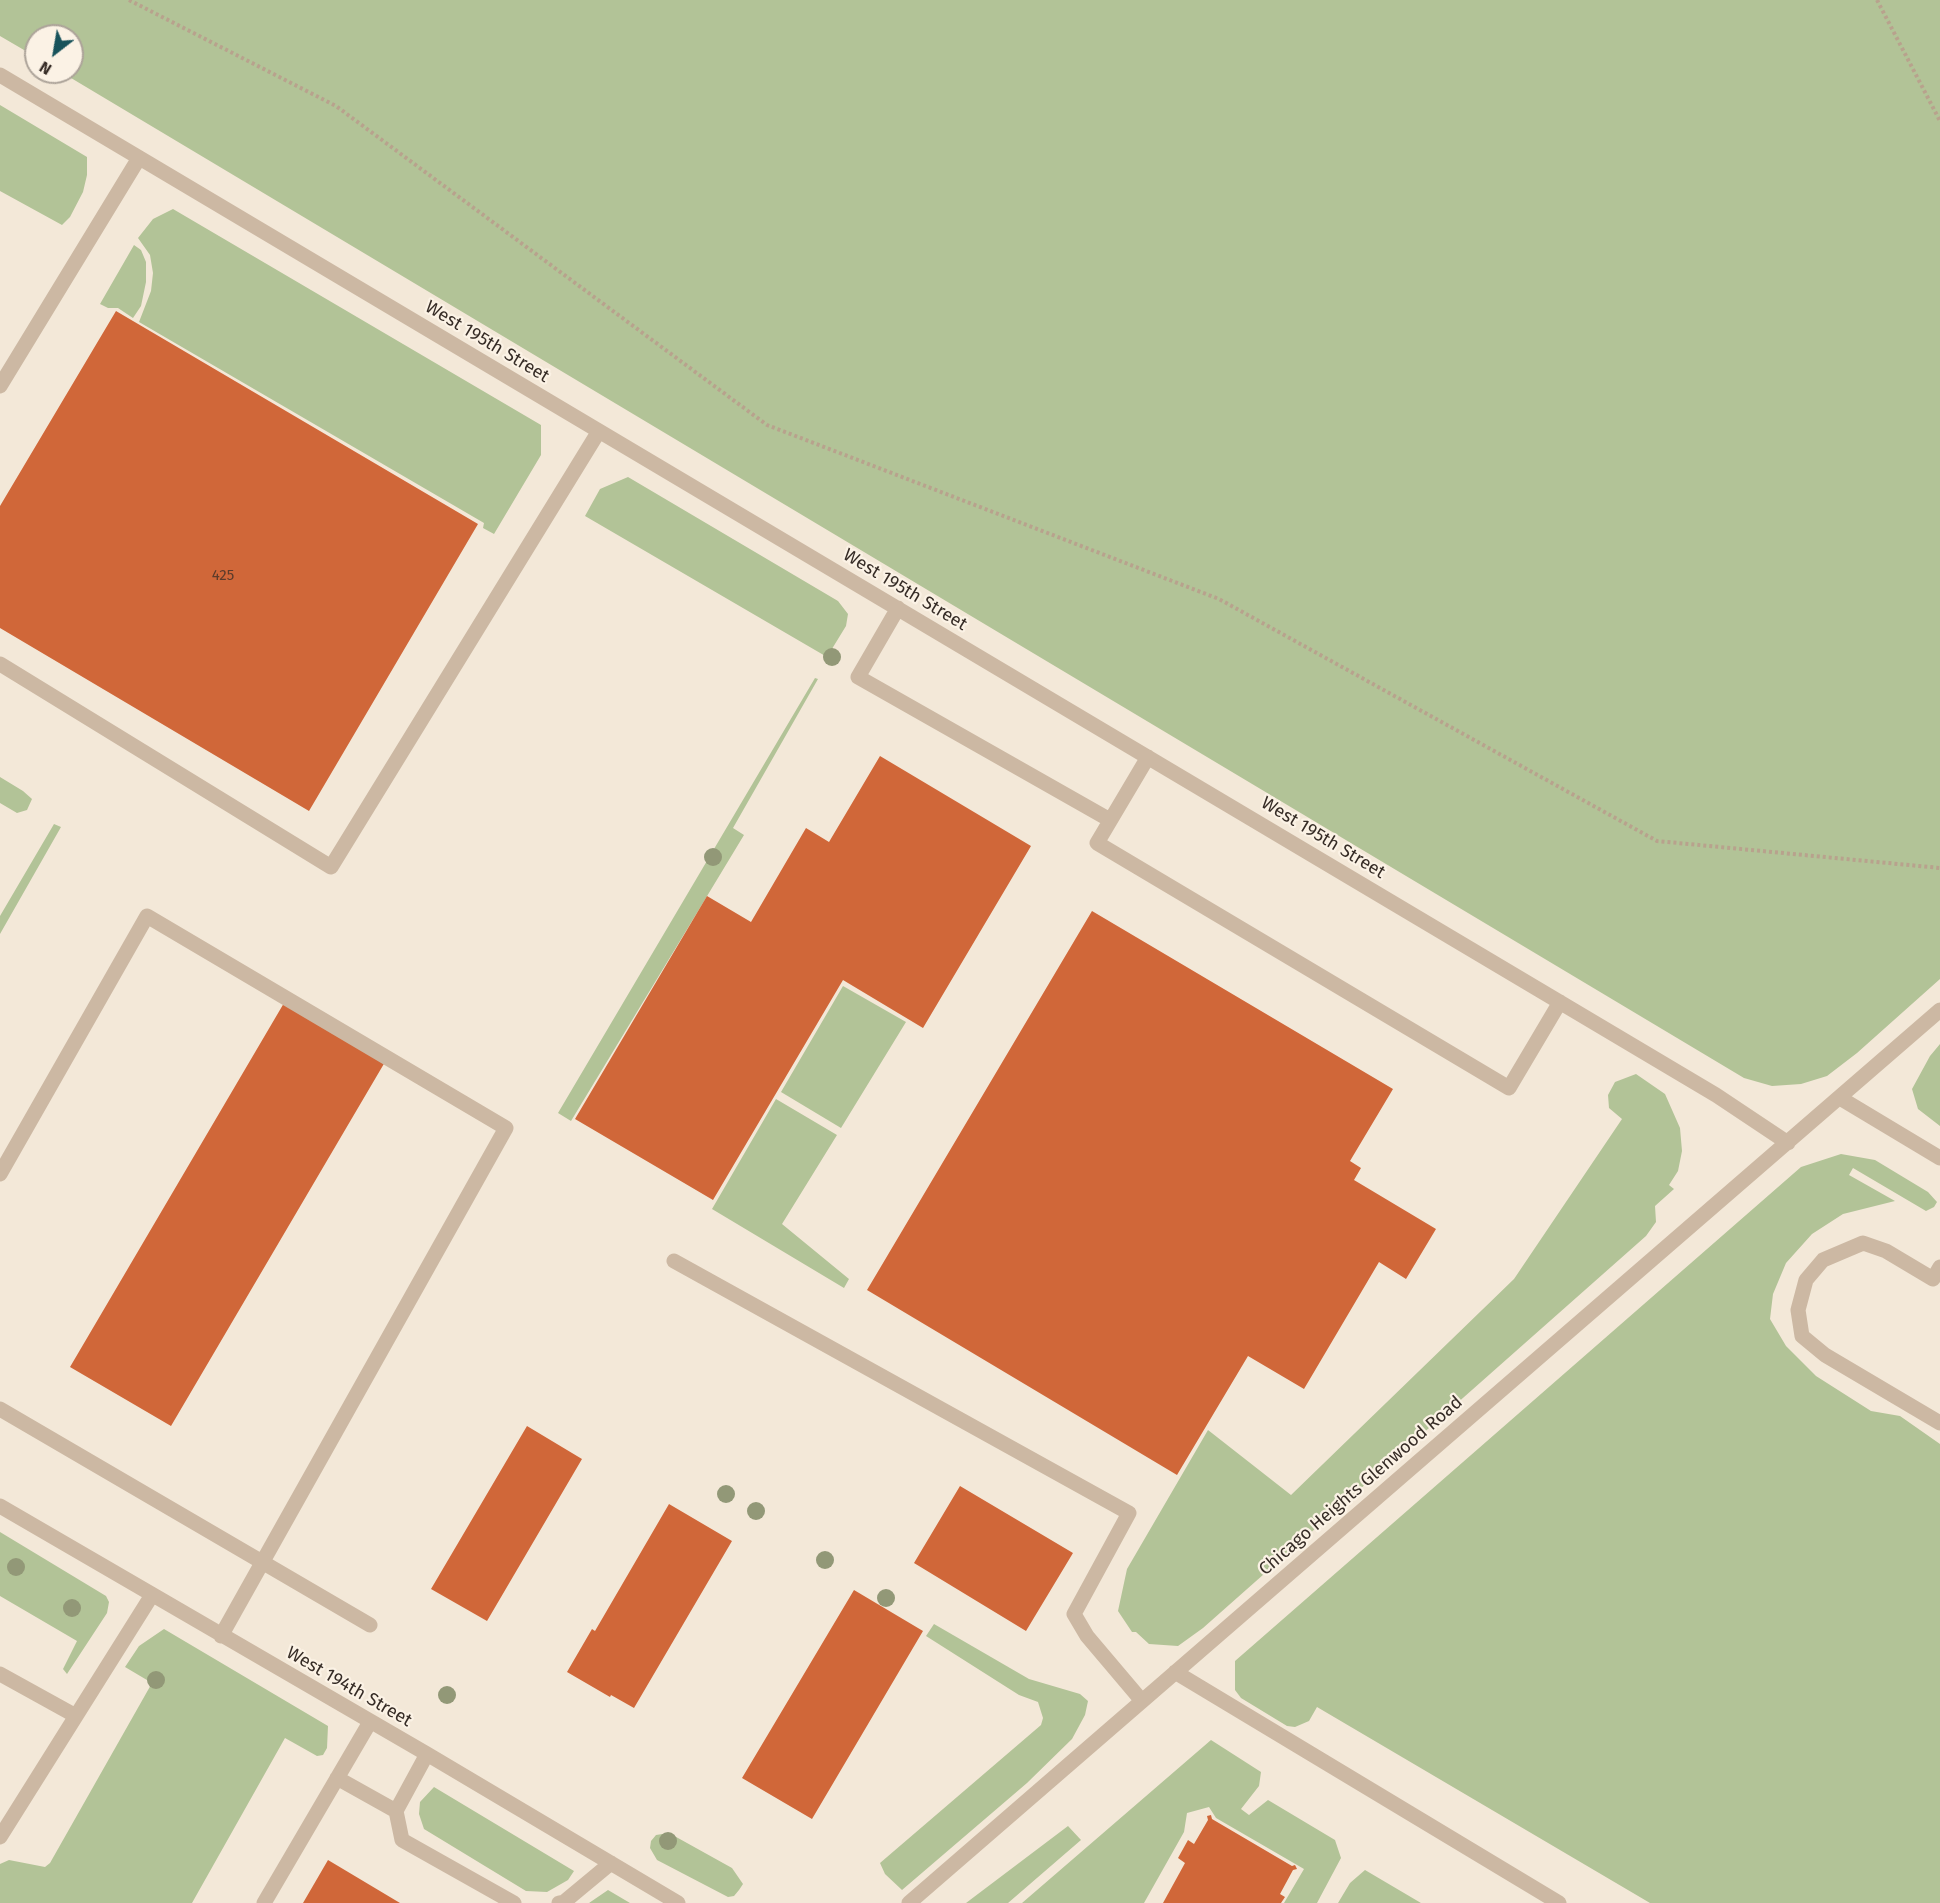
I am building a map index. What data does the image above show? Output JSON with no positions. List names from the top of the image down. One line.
{"streets":{"street":["West 195th Street","Chicago Heights Glenwood Road","West 194th Street"]},"crossings":[["West 195th Street","Chicago Heights Glenwood Road"]],"house_numbers":["425"],"north":"bottom left"}
